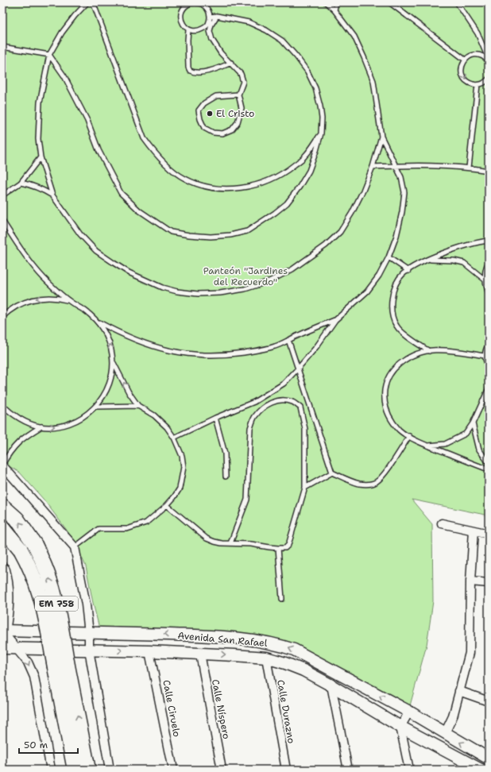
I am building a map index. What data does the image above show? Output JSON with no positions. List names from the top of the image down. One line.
{"streets":{"highway":["EM 758"],"main road":["Avenida San Rafael"],"street":["Calle Ciruelo","Calle Níspero","Calle Durazno"]},"crossings":[["Avenida San Rafael","Calle Ciruelo"],["Avenida San Rafael","Calle Níspero"],["Avenida San Rafael","Calle Durazno"]],"parks":["Panteón \"Jardines del Recuerdo\""],"places":["El Cristo"],"scale_bar":"50 m"}
